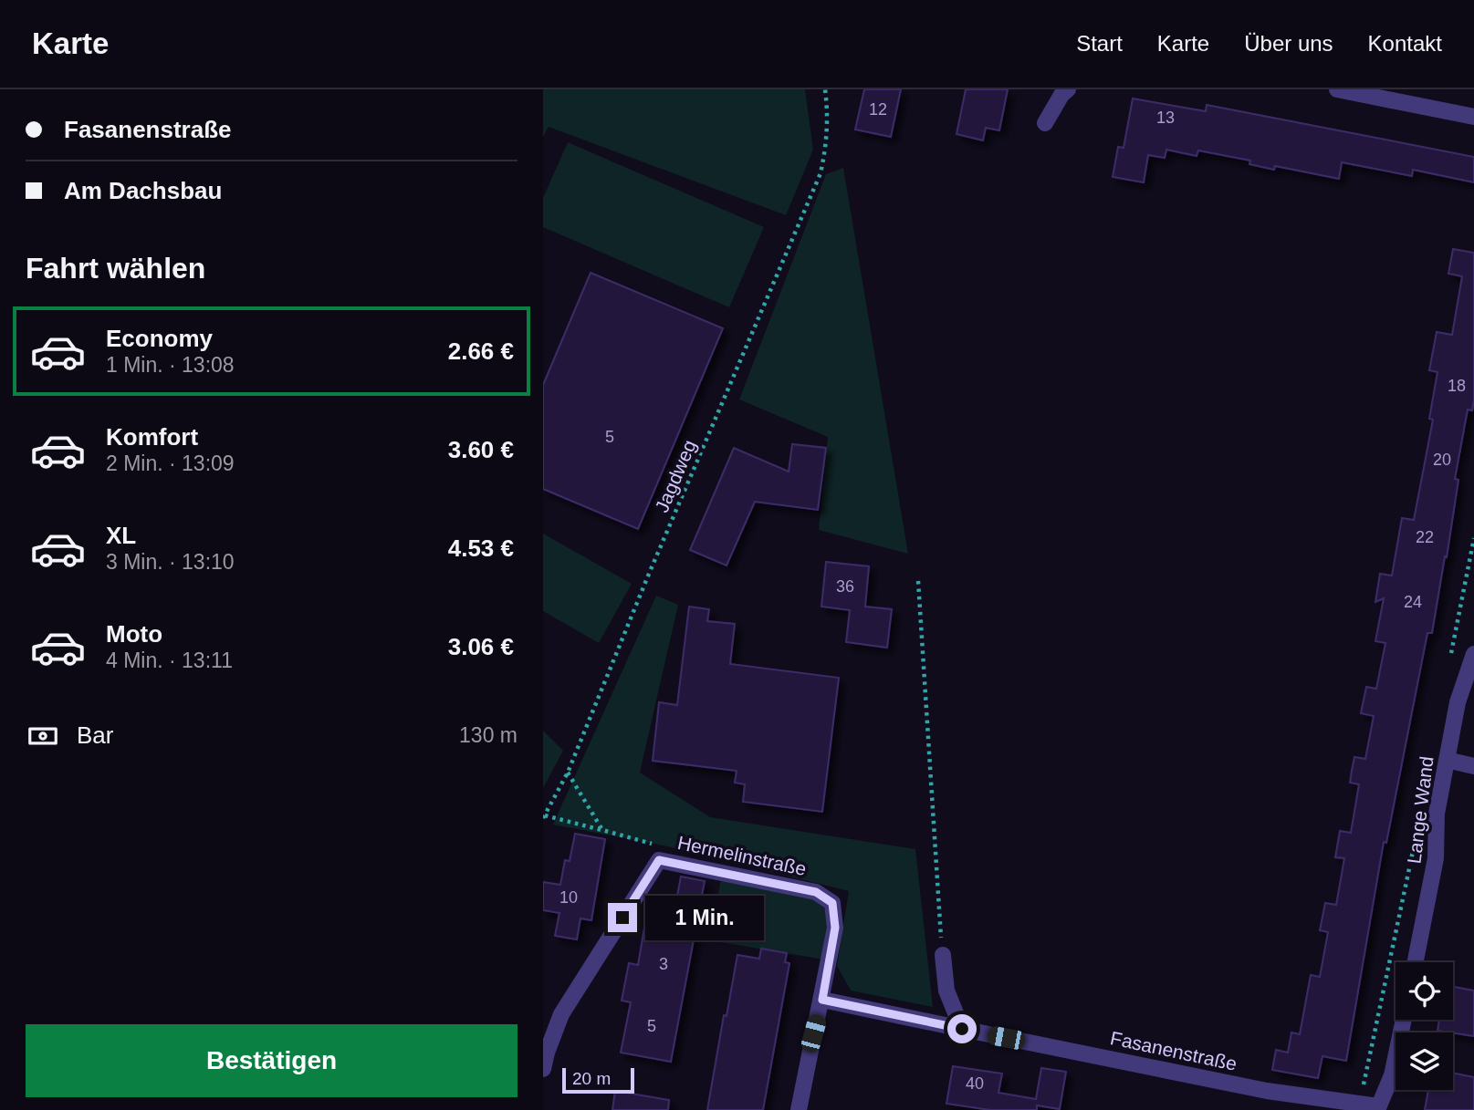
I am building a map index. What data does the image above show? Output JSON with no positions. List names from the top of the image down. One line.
{"streets":{"street":["Lange Wand","Hermelinstraße","Fasanenstraße"],"path":["Jagdweg"]},"crossings":[["Hermelinstraße","Fasanenstraße"]],"house_numbers":["12","13","18","5","20","22","36","24","10","3","5","40"],"scale_bar":"20 m","page":{"header":"Karte","nav":["Start","Karte","Über uns","Kontakt"],"banner":["Fasanenstraße","Am Dachsbau"],"heading":"Fahrt wählen","list":[{"name":"Economy","note":"1 Min. · 13:08","value":"2.66 €"},{"name":"Komfort","note":"2 Min. · 13:09","value":"3.60 €"},{"name":"XL","note":"3 Min. · 13:10","value":"4.53 €"},{"name":"Moto","note":"4 Min. · 13:11","value":"3.06 €"}],"pay":["Bar","130 m"],"bubble":"1 Min.","buttons":"Bestätigen","scale":"20 m"}}
